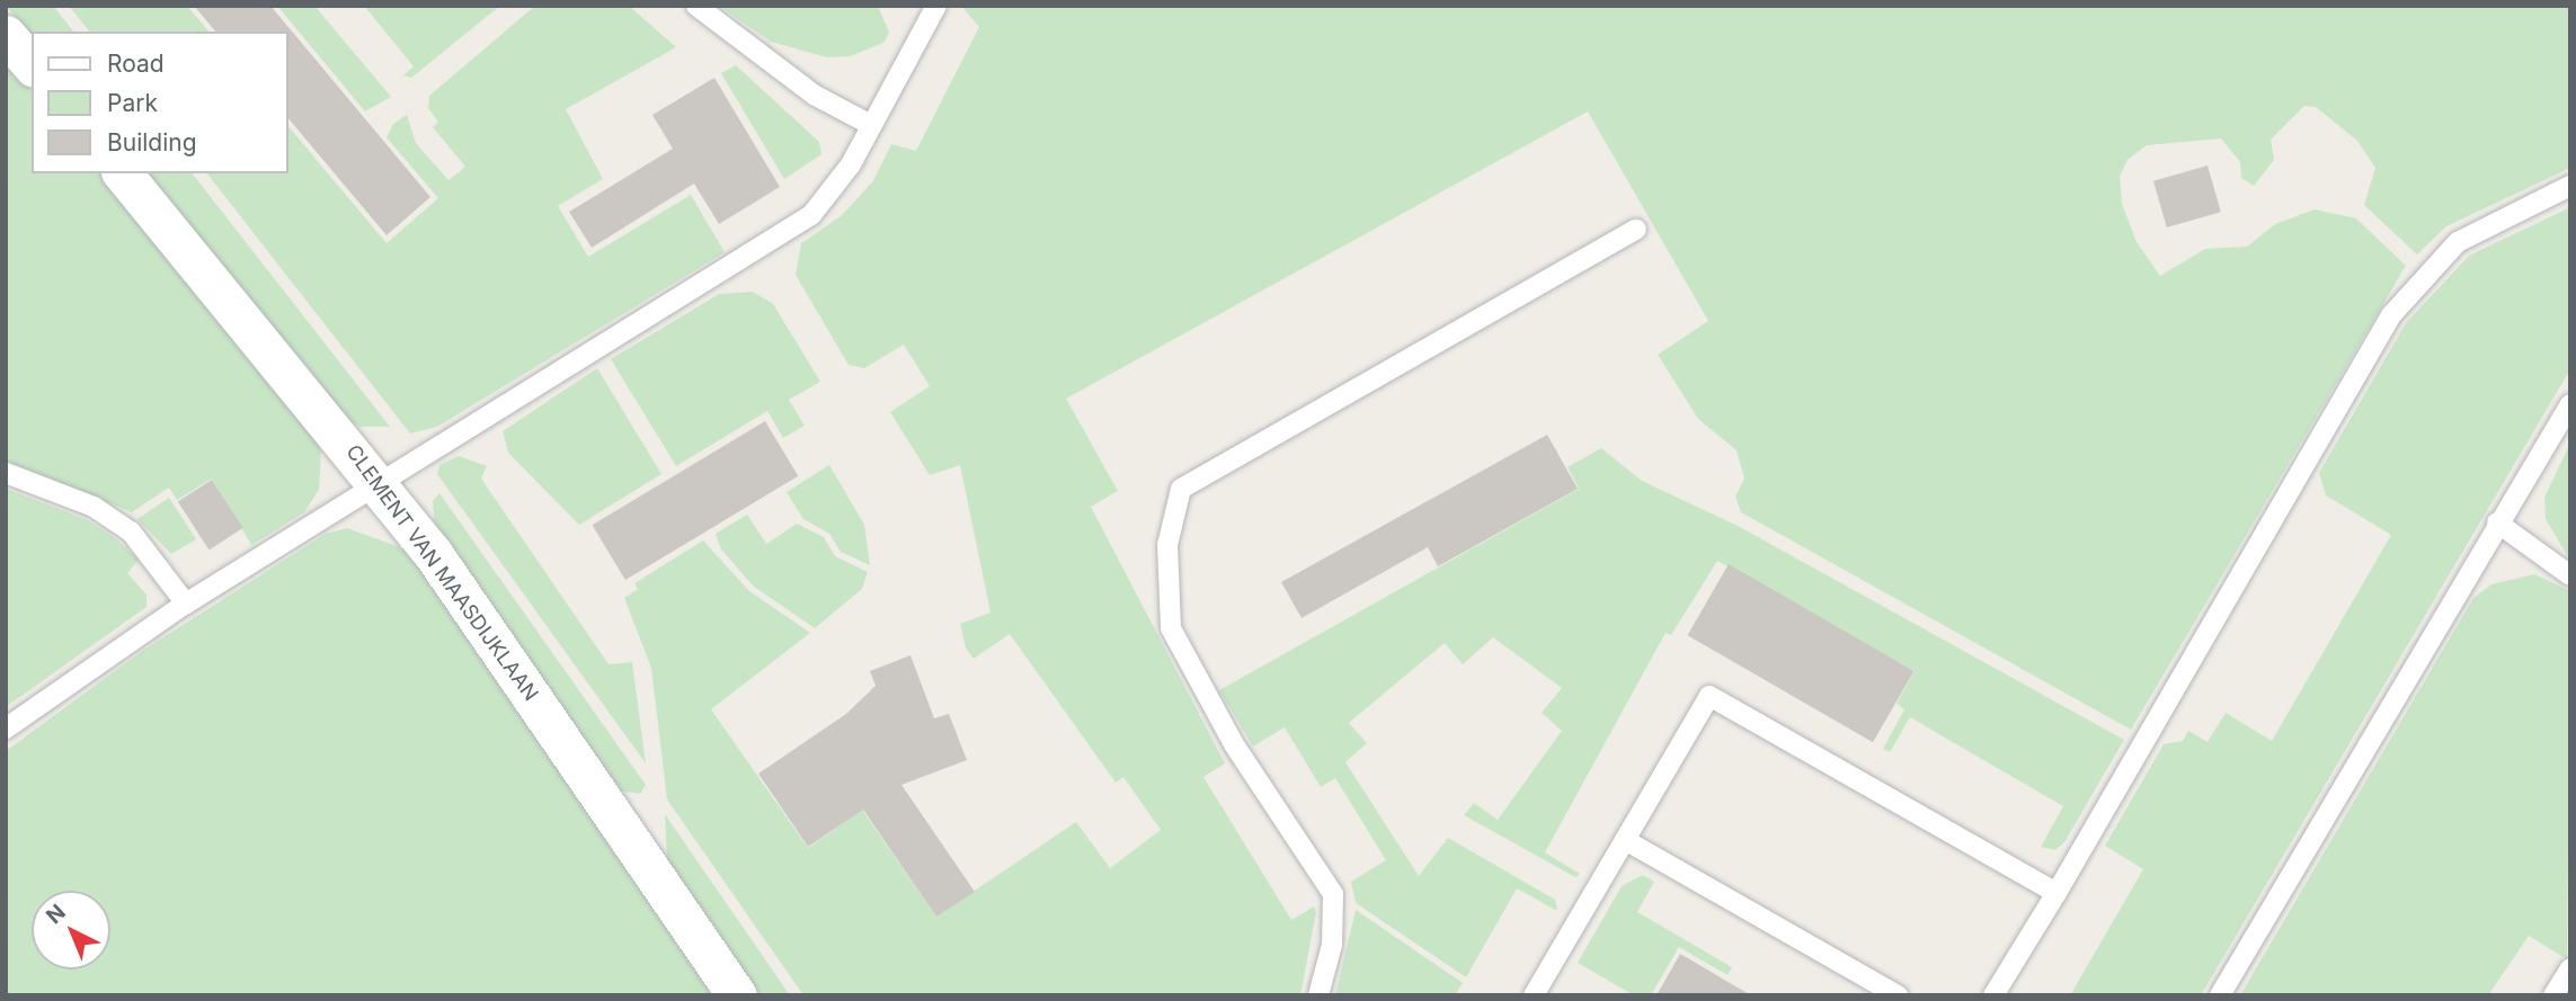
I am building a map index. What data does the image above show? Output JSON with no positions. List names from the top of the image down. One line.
{"streets":{"street":["CLEMENT VAN MAASDIJKLAAN"]},"legend":["Road","Park","Building"],"north":"top left"}
